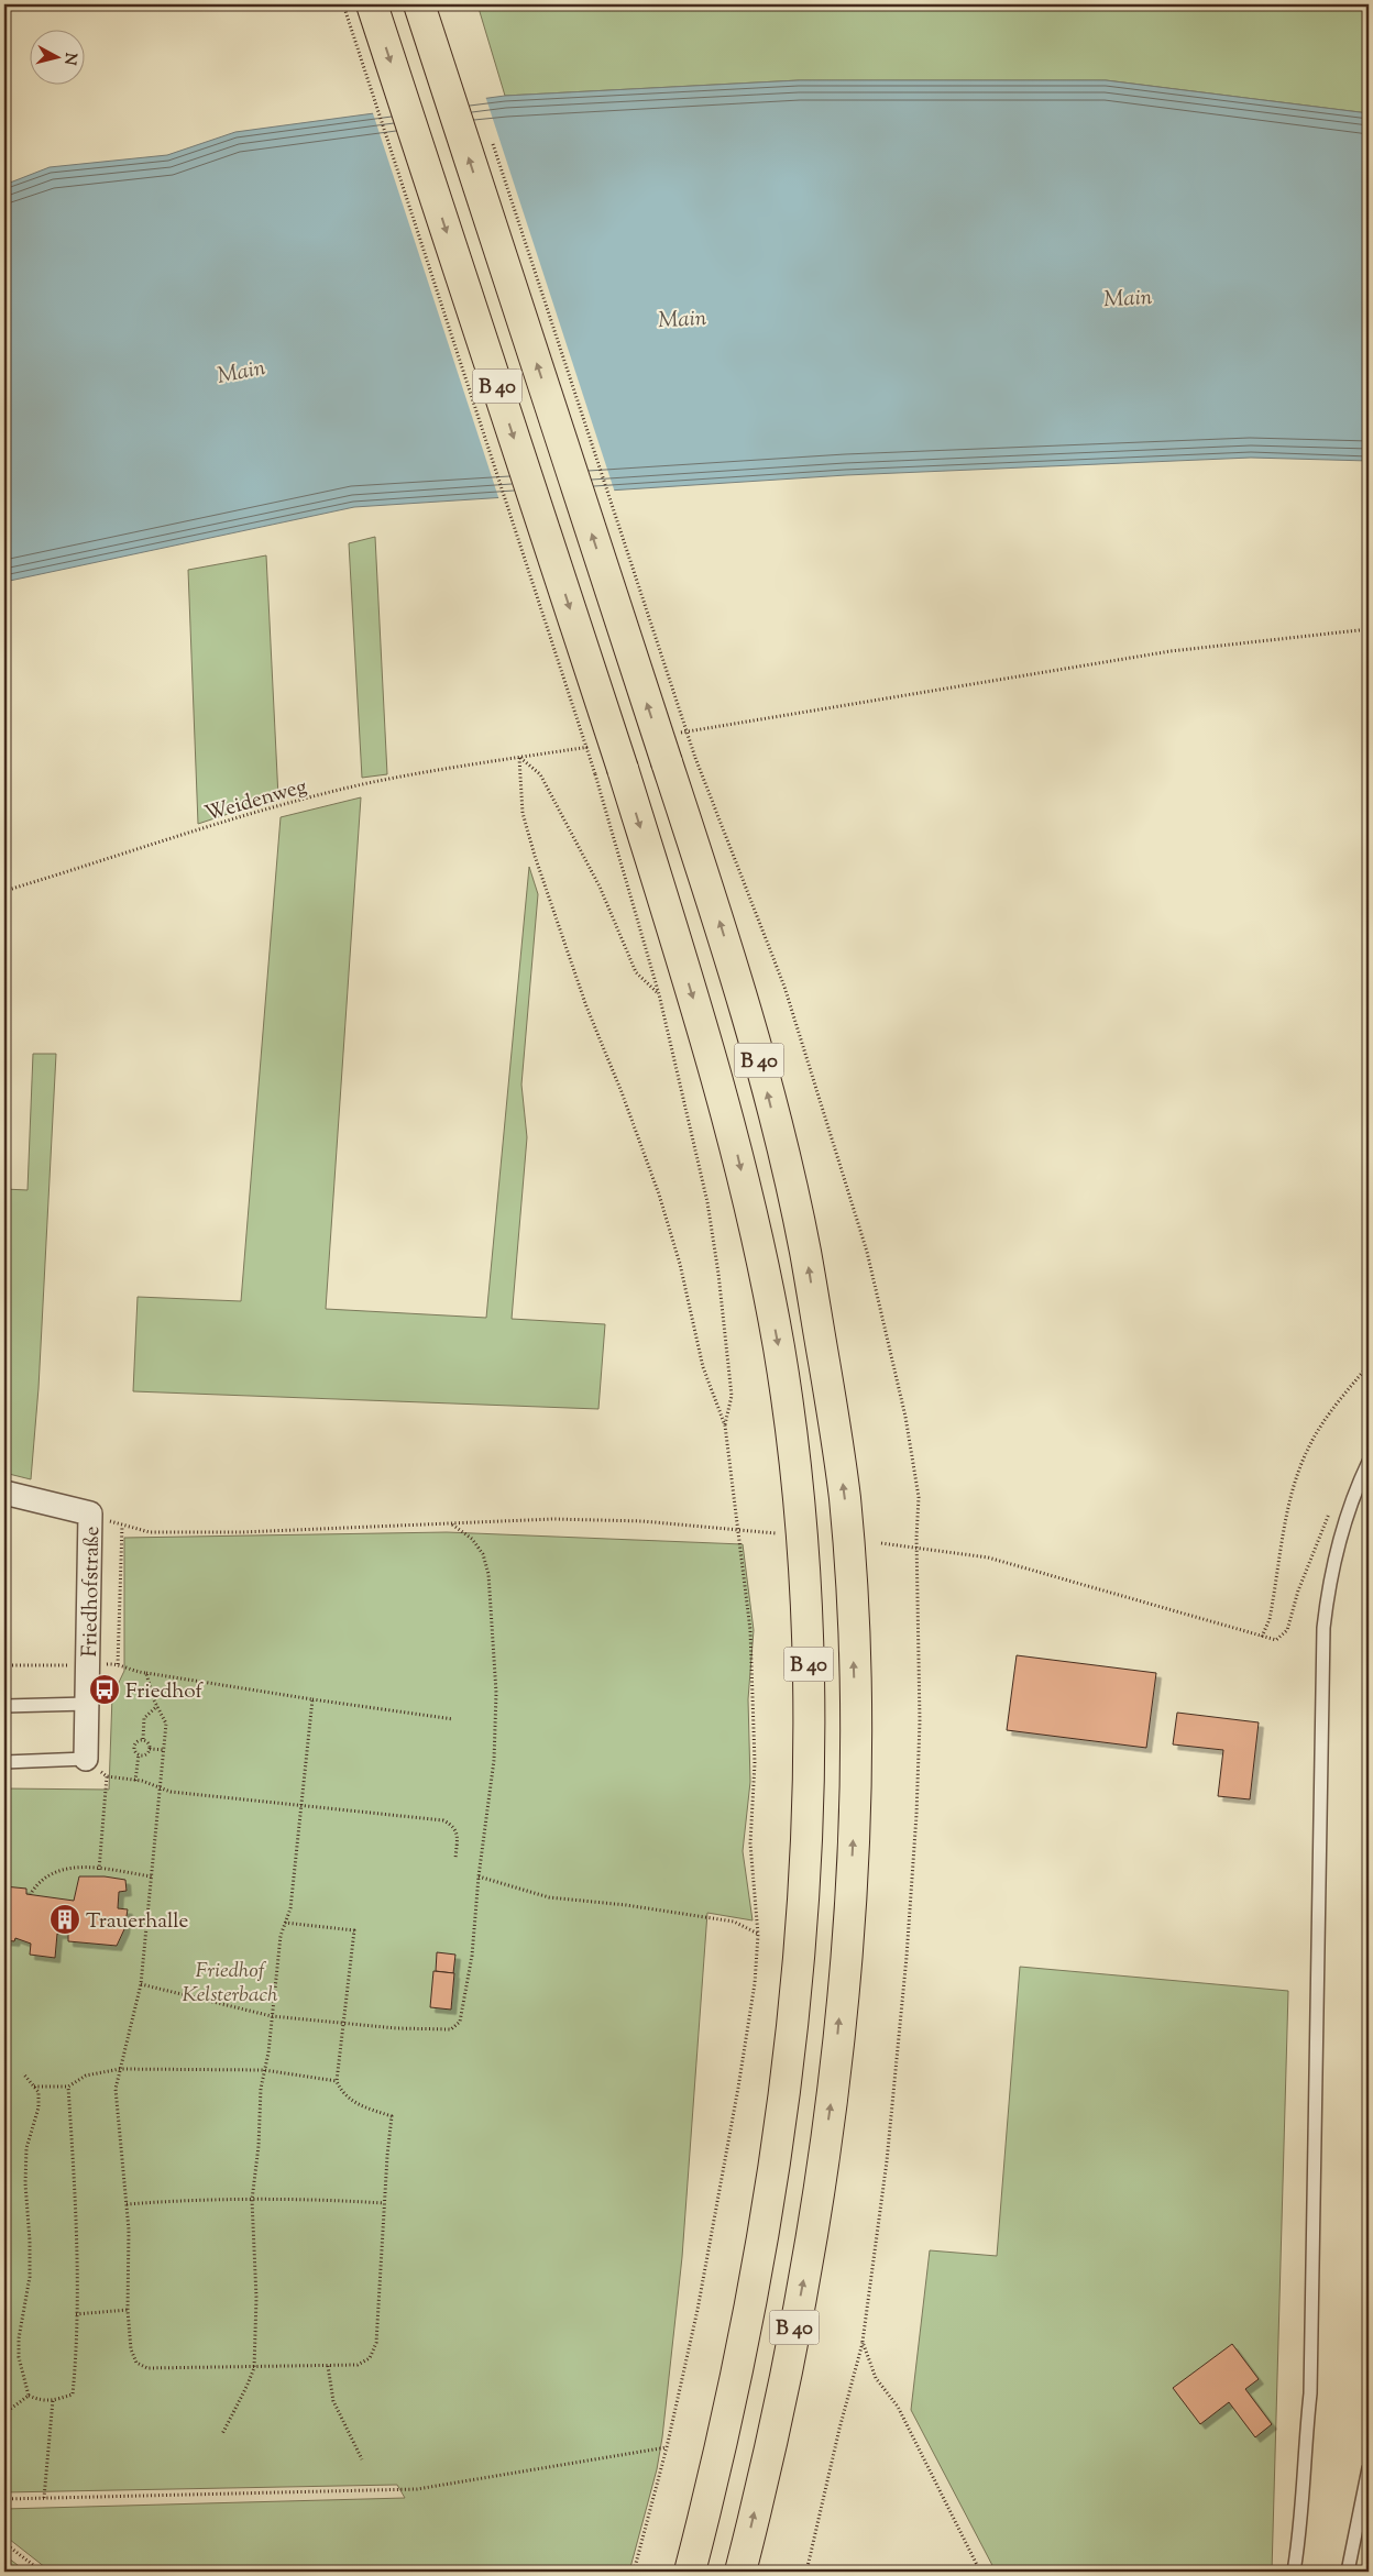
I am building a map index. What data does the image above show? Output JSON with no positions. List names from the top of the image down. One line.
{"streets":{"highway":["B 40"],"street":["Friedhofstraße"],"path":["Weidenweg"]},"water":["Main"],"parks":["Friedhof Kelsterbach"],"places":{"bus stop":["Friedhof"],"building":["Trauerhalle"]},"north":"right"}
